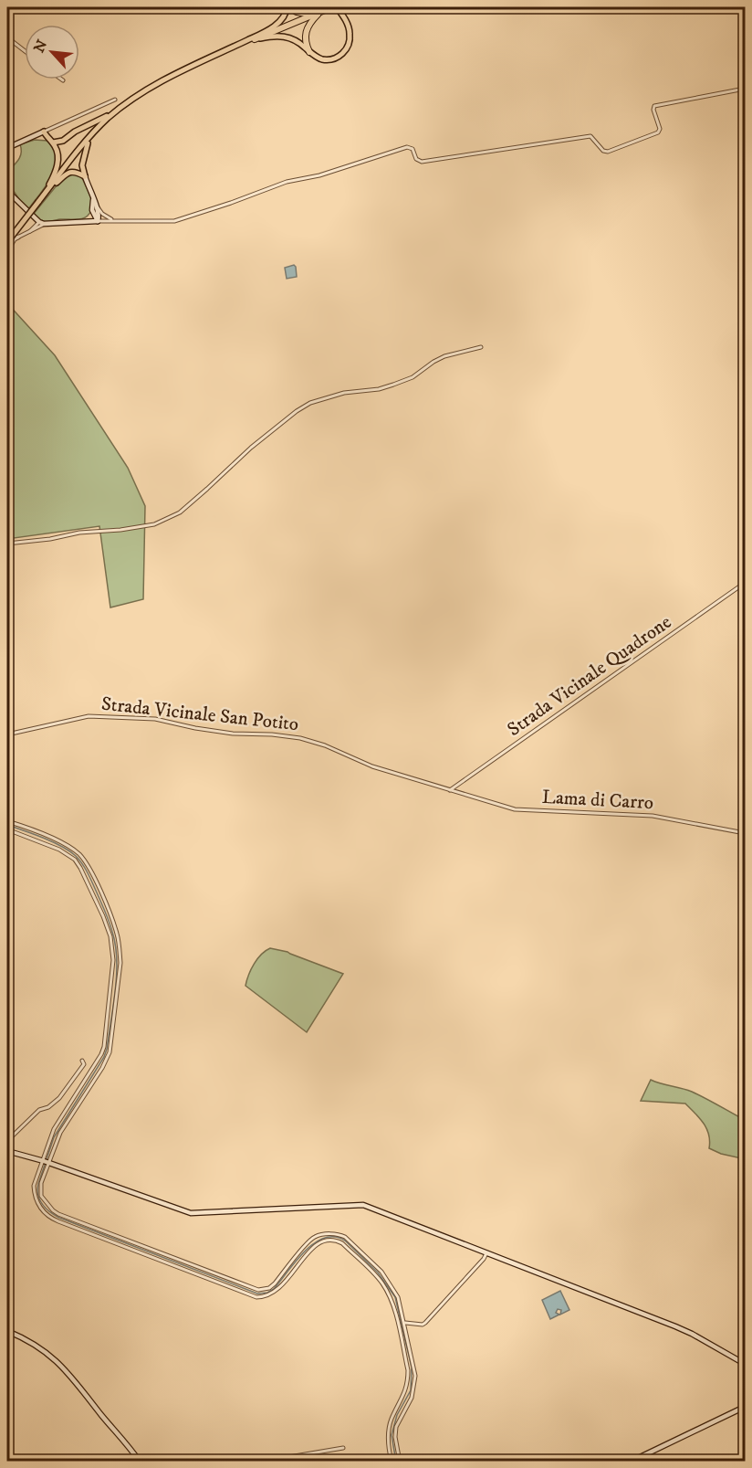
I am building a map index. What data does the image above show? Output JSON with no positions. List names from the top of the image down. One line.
{"streets":{"street":["Strada Vicinale Quadrone","Strada Vicinale San Potito","Lama di Carro"]},"crossings":[["Strada Vicinale Quadrone","Strada Vicinale San Potito"],["Strada Vicinale Quadrone","Lama di Carro"],["Strada Vicinale San Potito","Lama di Carro"]],"north":"top left"}
